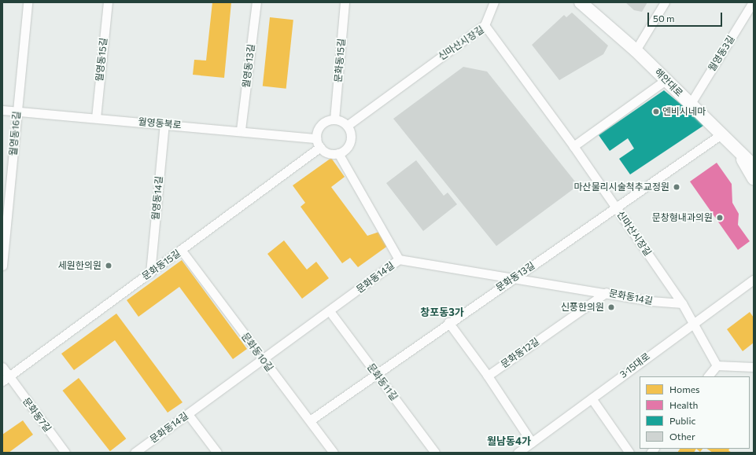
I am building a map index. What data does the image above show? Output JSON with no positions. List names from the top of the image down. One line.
{"streets":{"main road":["해안대로"],"street":["신마산시장길","월영동3길","월영동15길","문화동15길","월영동13길","월영동북로","월영동16길","월영동14길","문화동13길","문화동14길","문화동10길","문화동12길","3·15대로","문화동11길","문화동7길"]},"crossings":[["신마산시장길","문화동15길"],["신마산시장길","월영동북로"],["신마산시장길","문화동13길"],["신마산시장길","문화동14길"],["신마산시장길","3·15대로"],["월영동3길","해안대로"],["월영동15길","월영동북로"],["문화동15길","월영동북로"],["문화동15길","월영동14길"],["문화동15길","문화동10길"],["문화동15길","문화동7길"],["월영동13길","월영동북로"],["해안대로","문화동13길"],["월영동북로","월영동16길"],["월영동북로","월영동14길"],["문화동13길","문화동14길"],["문화동13길","문화동10길"],["문화동13길","문화동11길"],["문화동14길","문화동10길"],["문화동14길","문화동12길"],["문화동14길","문화동11길"]],"districts":["창포동3가","월남동4가"],"places":["엔비시네마","마산물리시술척추교정원","문창형내과의원","세원한의원","신풍한의원"],"legend":["Homes","Health","Public","Other"],"scale_bar":"50 m"}
